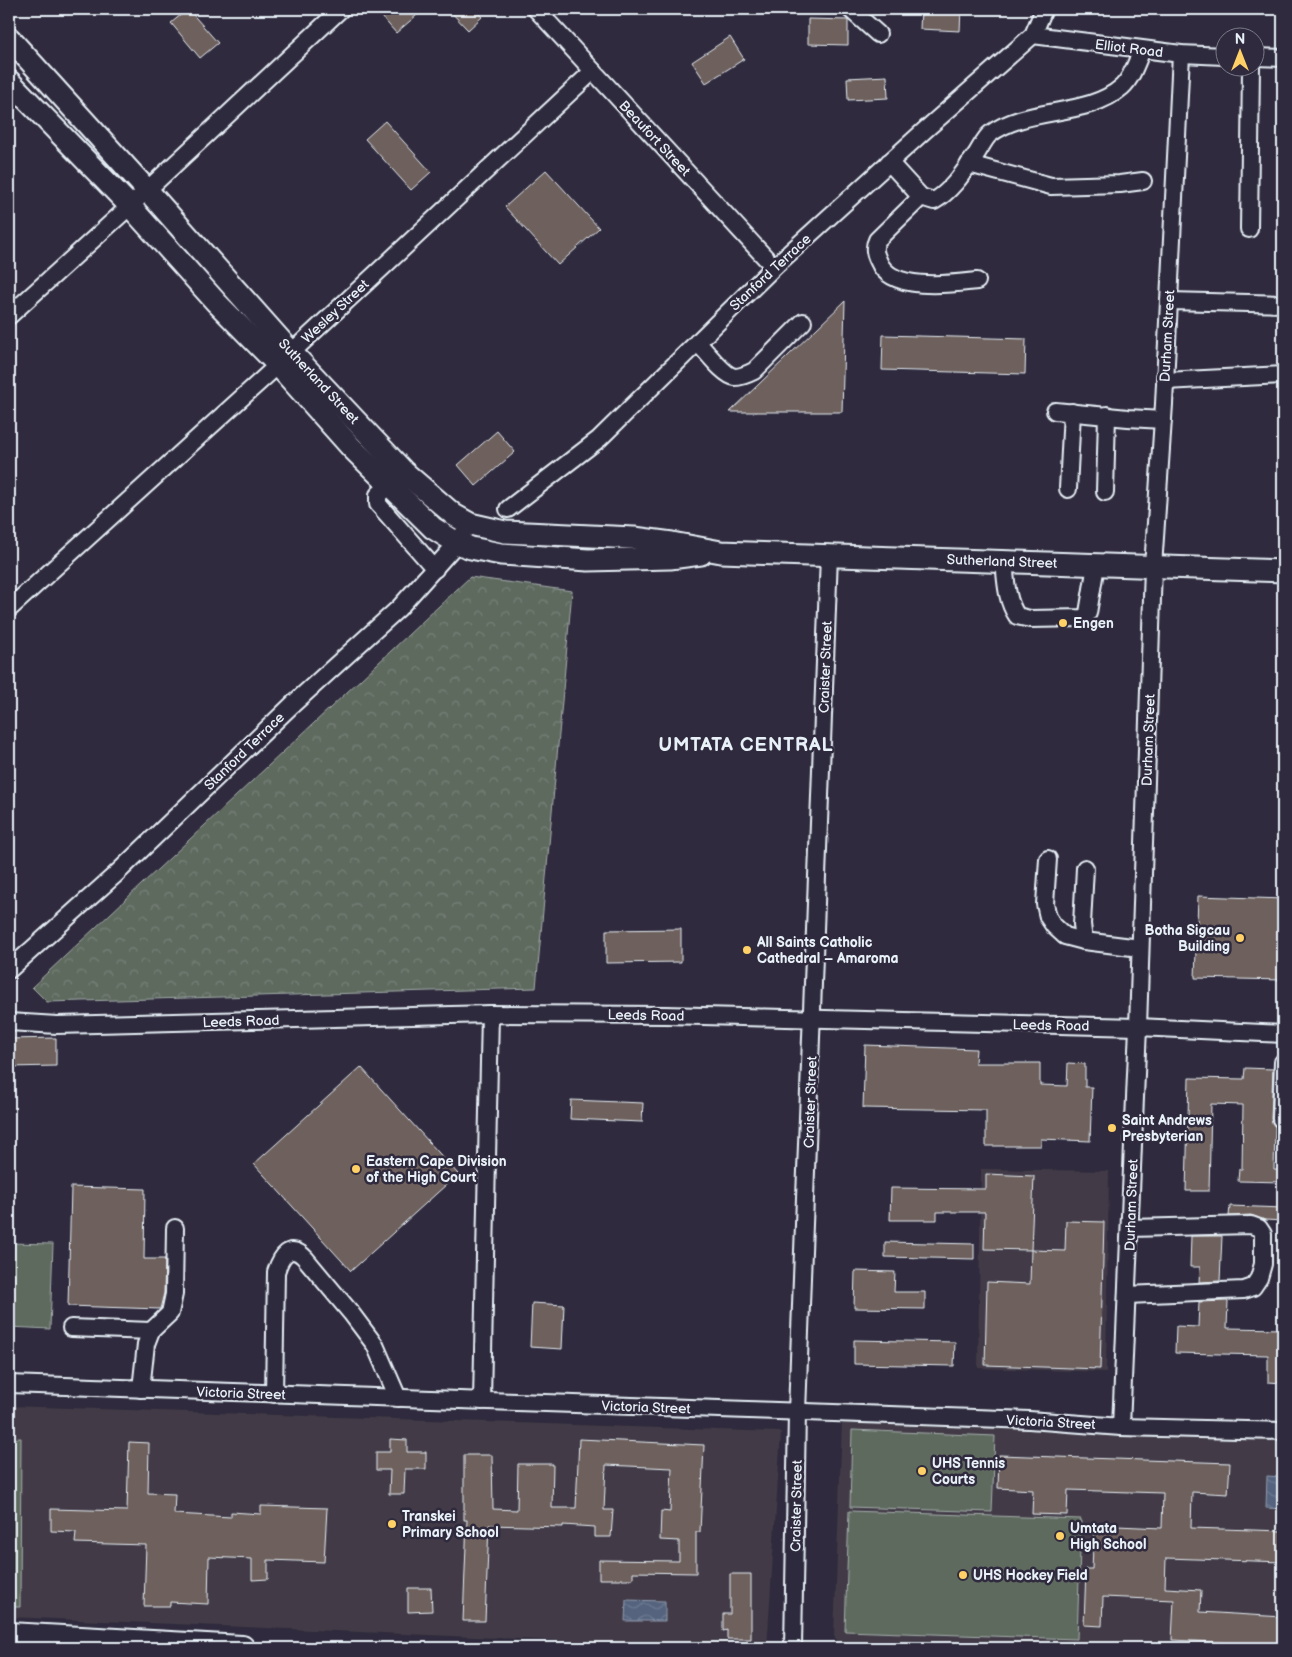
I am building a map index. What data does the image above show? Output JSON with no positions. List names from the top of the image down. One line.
{"streets":{"main road":["Sutherland Street"],"street":["Elliot Road","Beaufort Street","Stanford Terrace","Wesley Street","Durham Street","Craister Street","Leeds Road","Victoria Street"]},"crossings":[["Elliot Road","Stanford Terrace"],["Elliot Road","Durham Street"],["Beaufort Street","Stanford Terrace"],["Beaufort Street","Wesley Street"],["Stanford Terrace","Sutherland Street"],["Wesley Street","Sutherland Street"],["Durham Street","Sutherland Street"],["Durham Street","Leeds Road"],["Durham Street","Victoria Street"],["Sutherland Street","Craister Street"],["Craister Street","Leeds Road"],["Craister Street","Victoria Street"]],"districts":["UMTATA CENTRAL"],"places":["Engen","Botha Sigcau Building","All Saints Catholic Cathedral – Amaroma","Saint Andrews Presbyterian","Eastern Cape Division of the High Court","UHS Tennis Courts","Transkei Primary School","Umtata High School","UHS Hockey Field"],"north":"top"}
